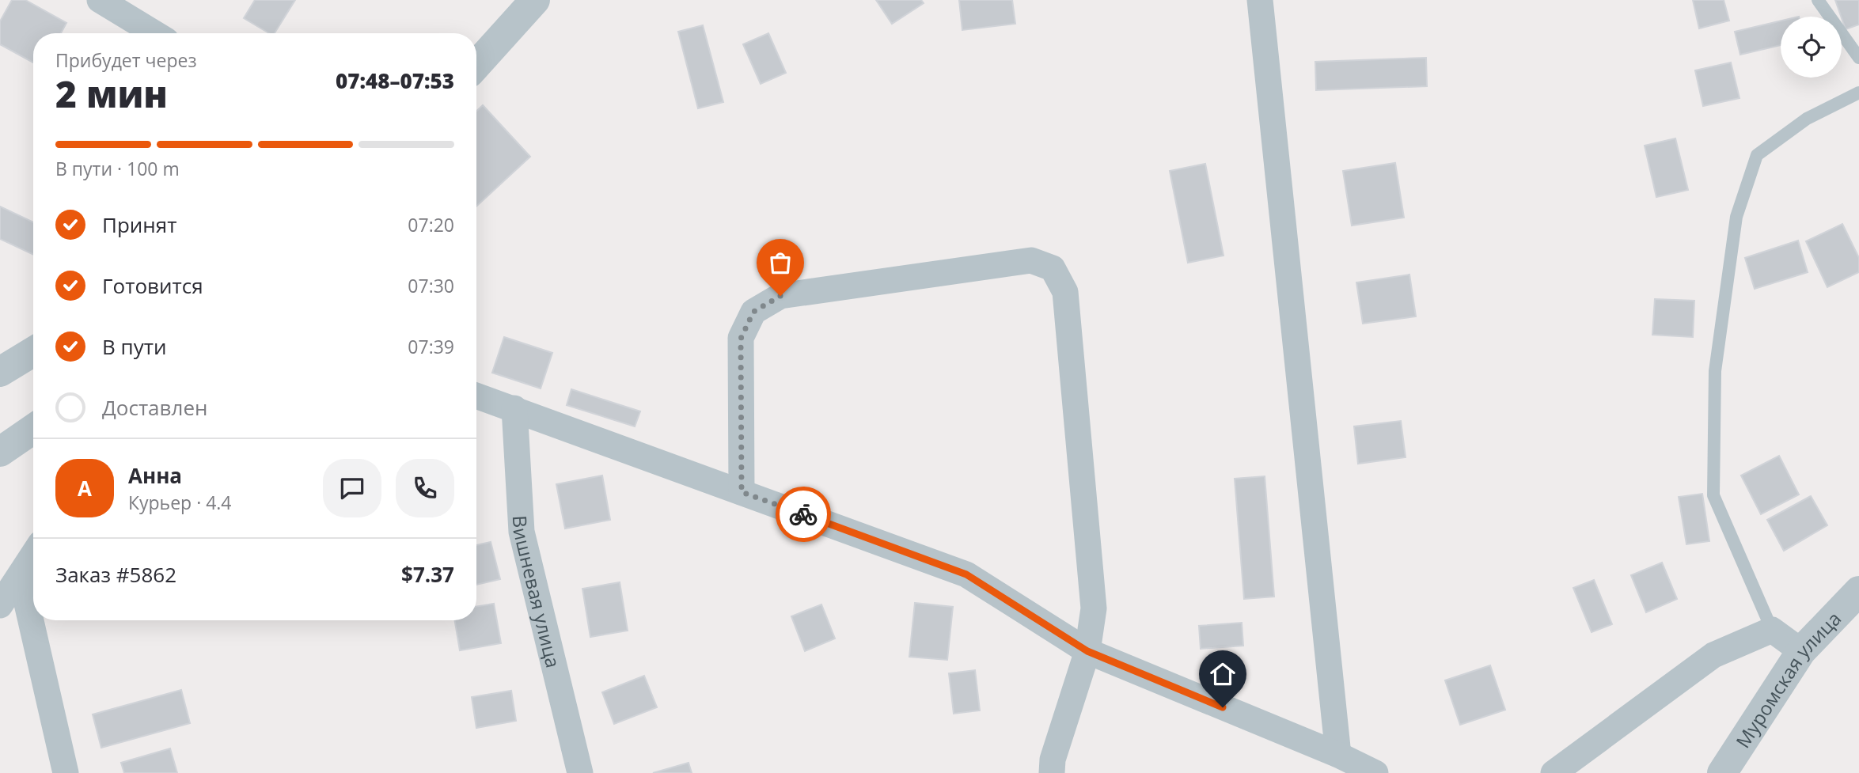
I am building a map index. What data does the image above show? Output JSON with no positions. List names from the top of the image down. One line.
{"streets":{"street":["Вишневая улица","Муромская улица"]},"page":{"heading":["2 мин","Прибудет через","07:48–07:53"],"panel":["Анна","Курьер · 4.4","Заказ #5862","$7.37"],"bar":"В пути · 100 m","list":[["Принят","07:20"],["Готовится","07:30"],["В пути","07:39"],"Доставлен"],"round":"А"}}
